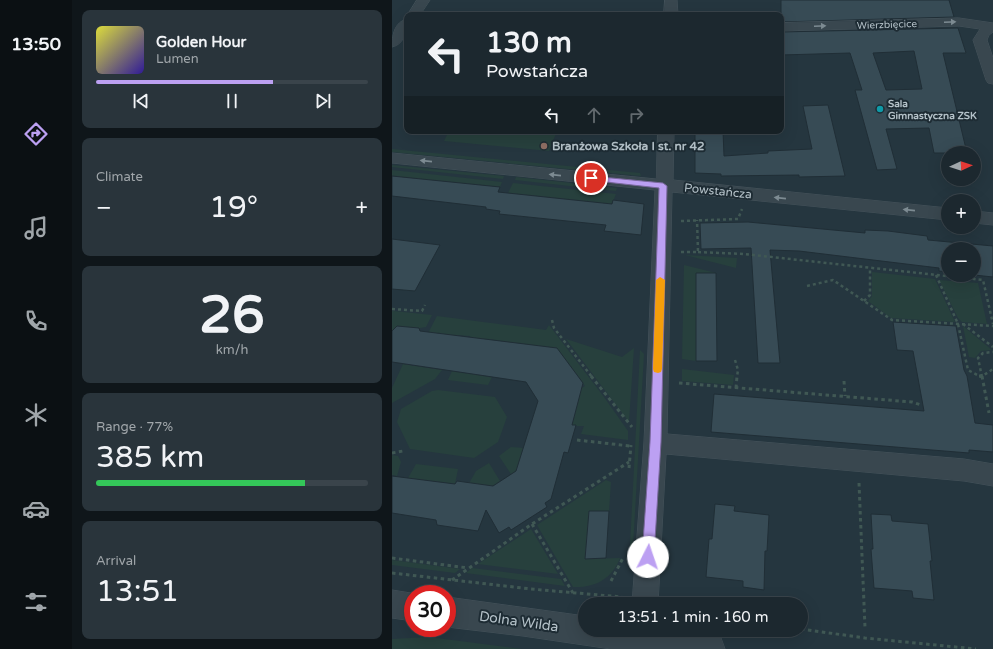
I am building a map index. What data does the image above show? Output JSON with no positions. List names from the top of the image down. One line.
{"streets":{"street":["Wierzbięcice","Powstańcza","Dolna Wilda"]},"one_way":["Wierzbięcice","Powstańcza"],"places":["Sala Gimnastyczna ZSK","Branżowa Szkoła I st. nr 42"],"north":"right","page":{"tabs":"13:50","turn":["130 m","Powstańcza"],"song":["Golden Hour","Lumen"],"tile":["Climate",["26","km/h"],["Range · 77%","385 km"],["Arrival","13:51"]],"map_buttons":["+","−"],"heat":["−","19°","+"],"limit":"30","trip":"13:51 · 1 min · 160 m"}}
